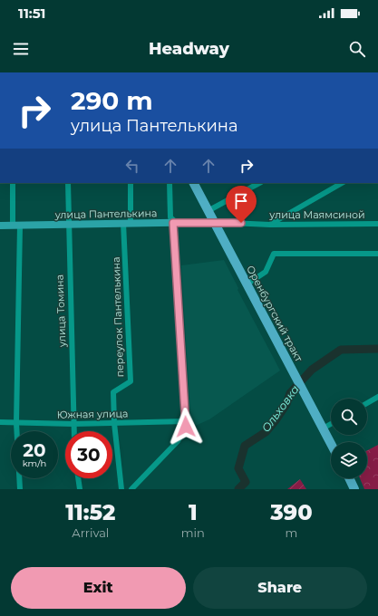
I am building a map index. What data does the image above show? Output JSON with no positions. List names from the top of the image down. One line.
{"streets":{"main road":["улица Пантелькина","Оренбургский тракт"],"street":["улица Маямсиной","улица Томина","переулок Пантелькина","Южная улица"]},"crossings":[["улица Пантелькина","улица Маямсиной"],["улица Пантелькина","улица Томина"],["улица Пантелькина","Оренбургский тракт"],["улица Пантелькина","переулок Пантелькина"],["улица Маямсиной","Оренбургский тракт"],["улица Томина","Южная улица"],["переулок Пантелькина","Южная улица"]],"water":["Ольховка"],"page":{"status":"11:51","header":"Headway","turn":["290 m","улица Пантелькина"],"speed":"20 km/h","limit":"30","eta":["11:52","Arrival","1","min","390","m"],"buttons":["Exit","Share"]}}
